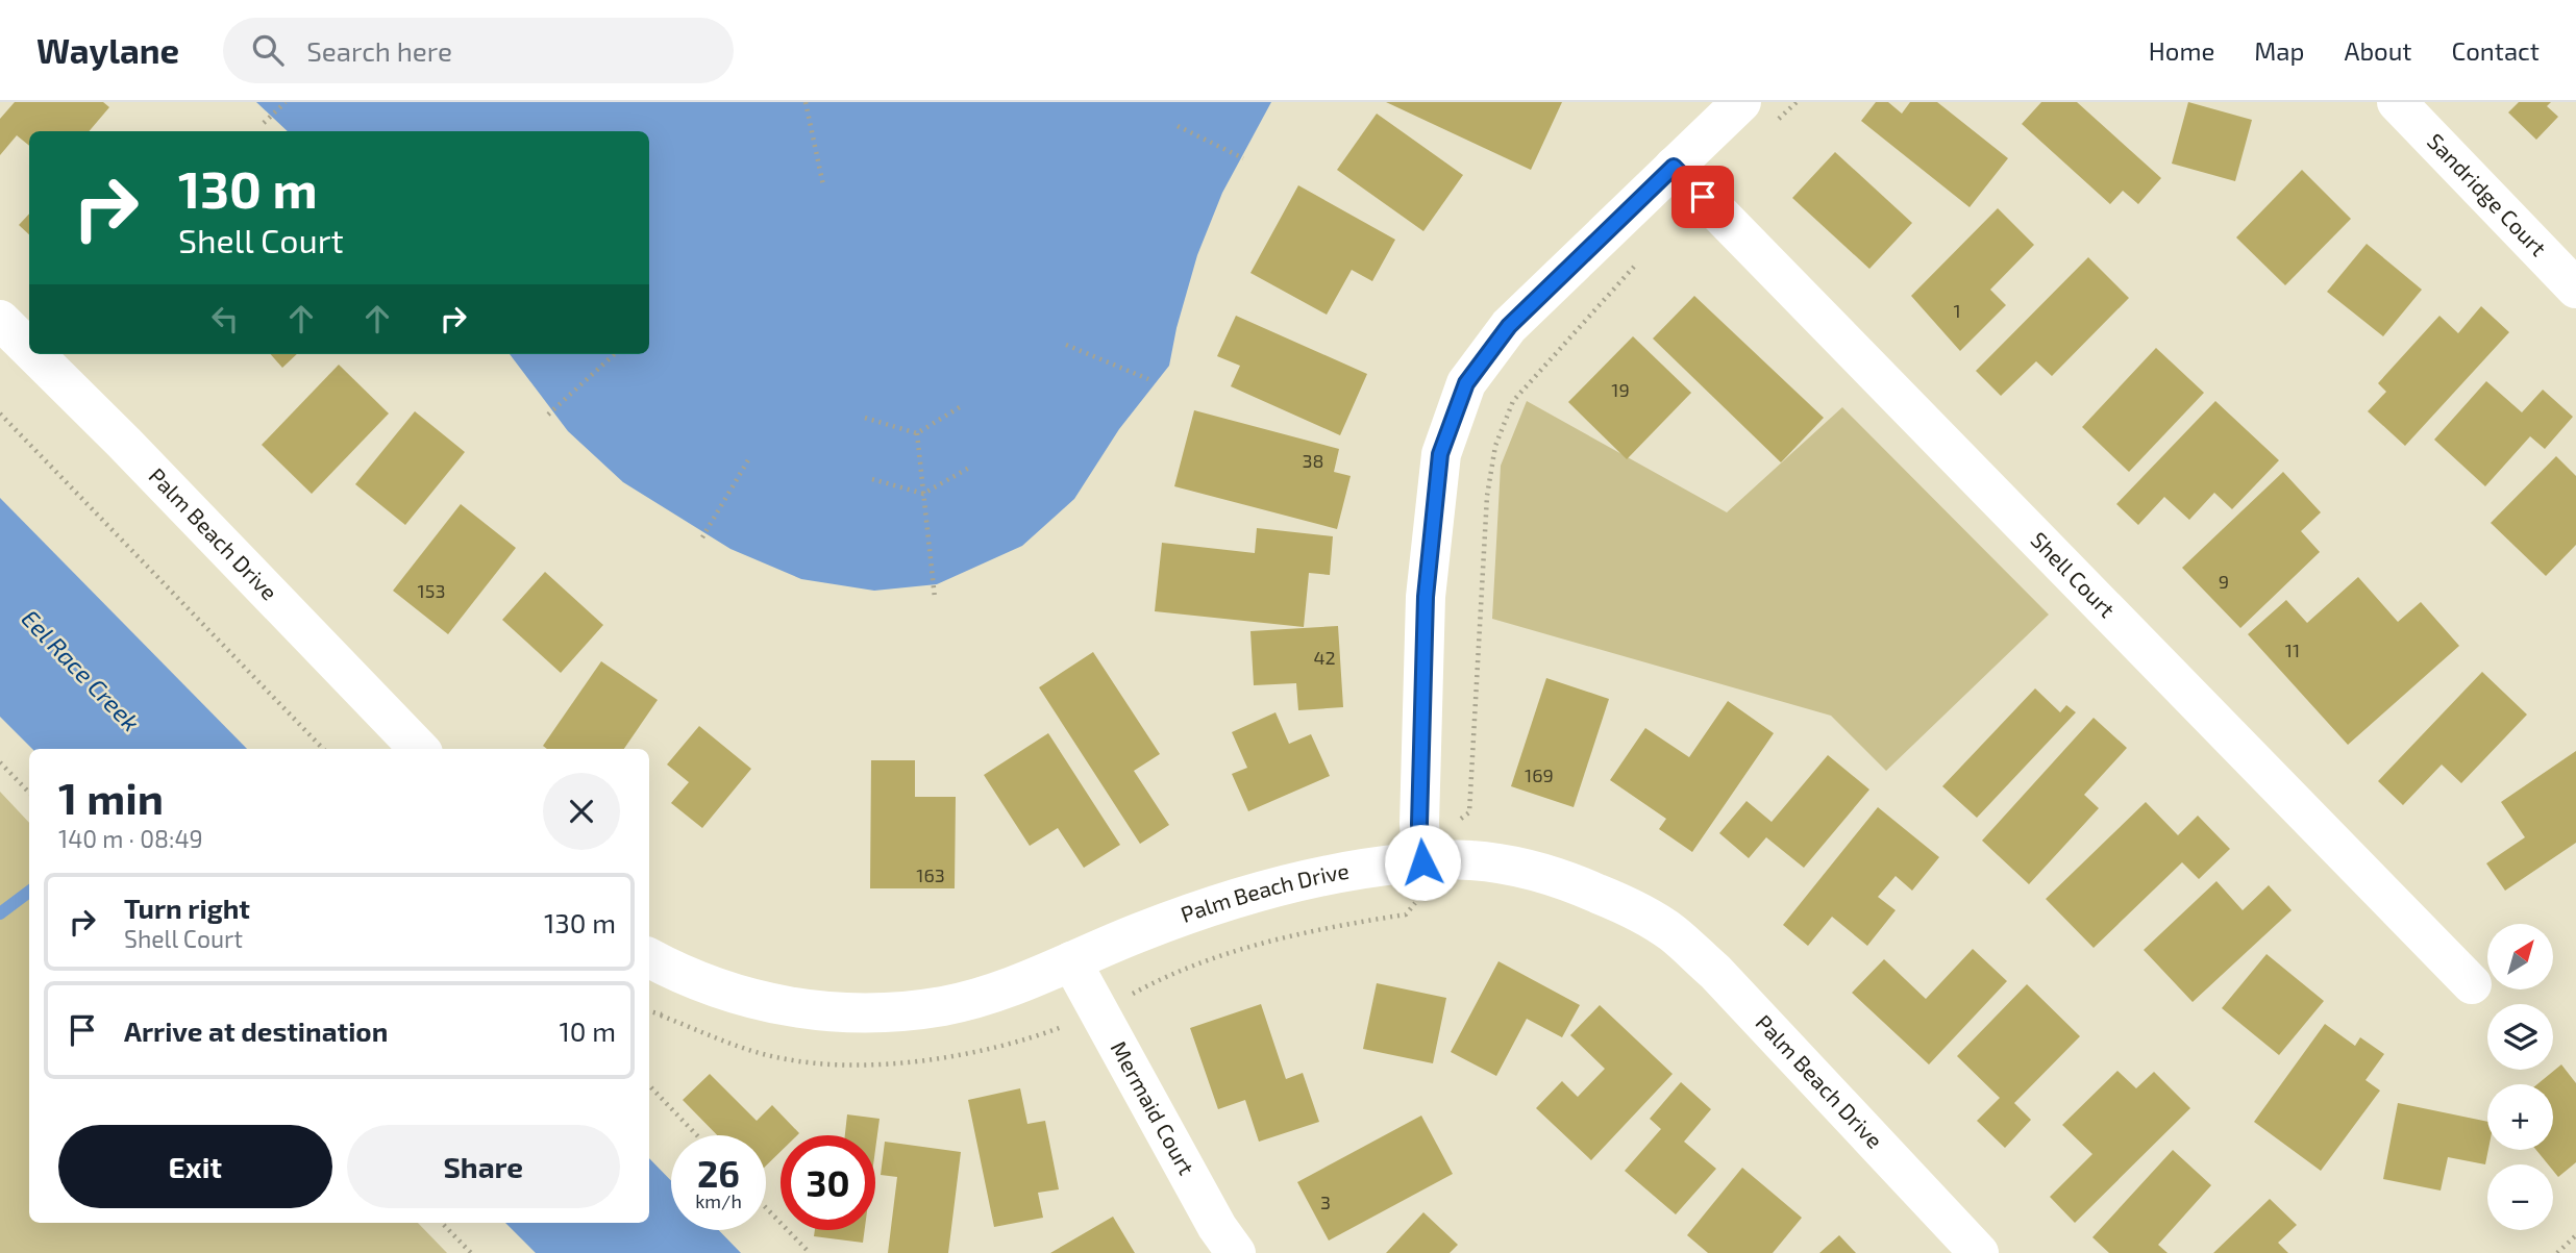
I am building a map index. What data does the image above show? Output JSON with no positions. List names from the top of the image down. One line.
{"streets":{"street":["Sandridge Court","Palm Beach Drive","Shell Court","Mermaid Court"]},"crossings":[["Palm Beach Drive","Mermaid Court"]],"water":["Eel Race Creek"],"house_numbers":["1","19","38","9","153","11","42","169","163","3"],"north":"top right","page":{"header":"Waylane","search":"Search here","nav":["Home","Map","About","Contact"],"turn":["130 m","Shell Court"],"heading":["1 min","140 m · 08:49"],"list":[{"name":"Turn right","note":"Shell Court","value":"130 m"},{"name":"Arrive at destination","value":"10 m"}],"map_buttons":["+","−"],"buttons":["Exit","Share"],"speed":"26 km/h","limit":"30"}}
